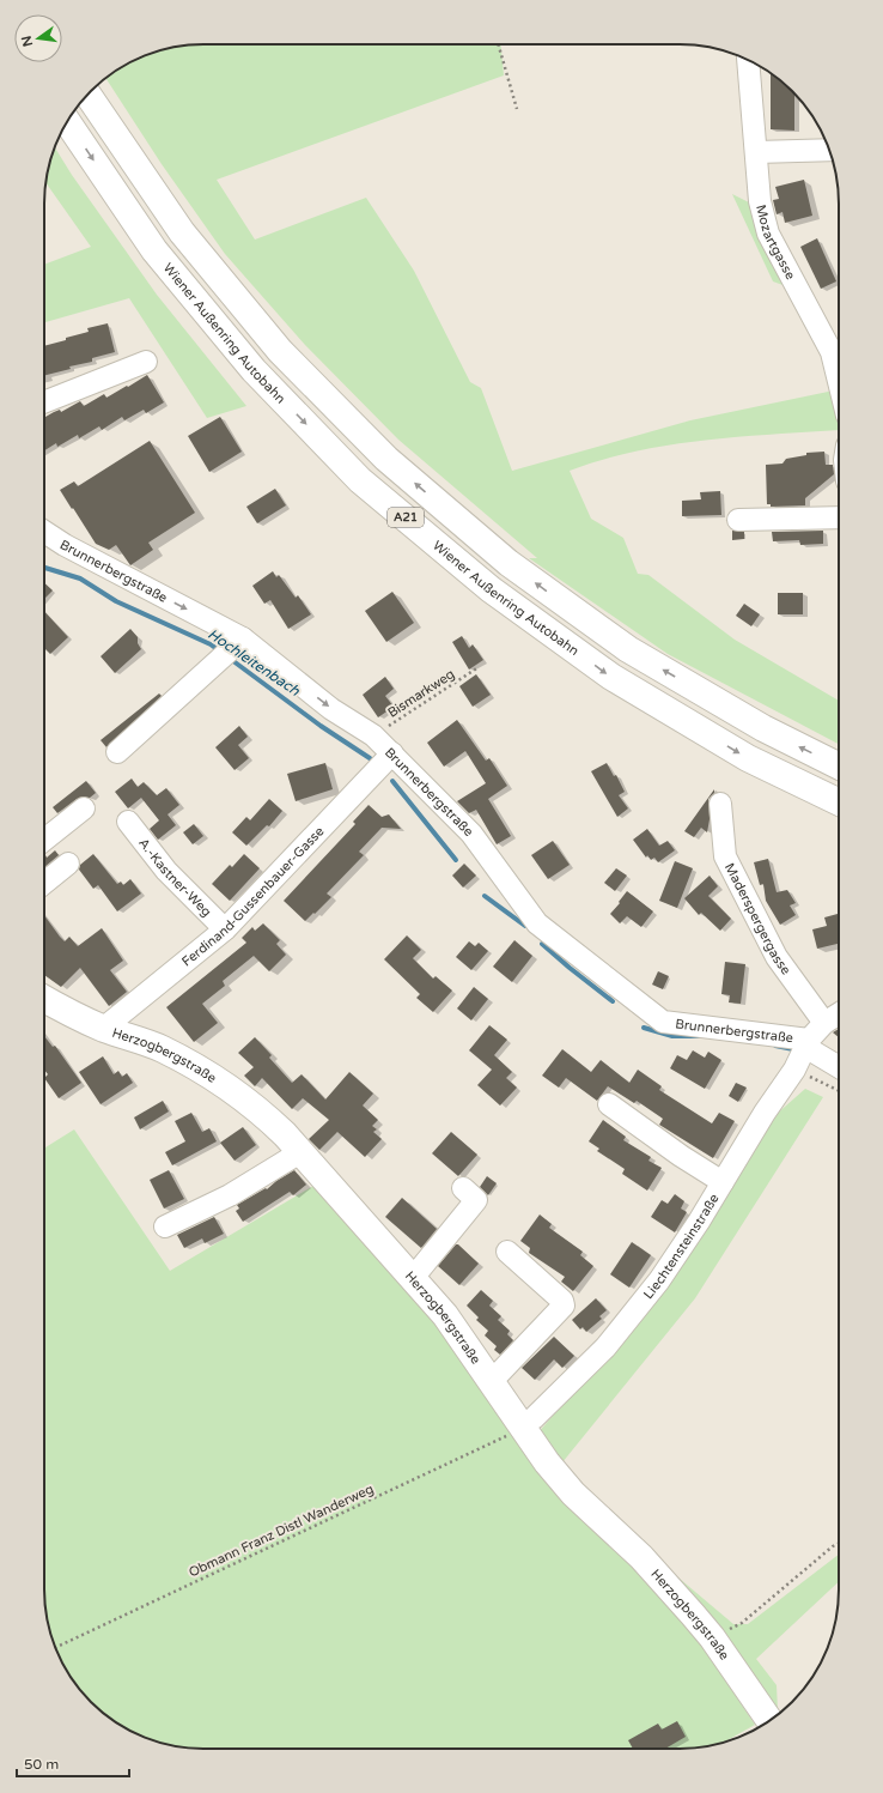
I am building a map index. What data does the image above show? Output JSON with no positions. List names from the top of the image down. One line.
{"streets":{"main road":["Wiener Außenring Autobahn","A21","Herzogbergstraße"],"street":["Mozartgasse","Brunnerbergstraße","A.-Kastner-Weg","Ferdinand-Gussenbauer-Gasse","Maderspergergasse","Liechtensteinstraße"],"path":["Bismarkweg","Obmann Franz Distl Wanderweg"]},"crossings":[["Brunnerbergstraße","Bismarkweg"],["Brunnerbergstraße","Ferdinand-Gussenbauer-Gasse"],["Brunnerbergstraße","Liechtensteinstraße"],["A.-Kastner-Weg","Ferdinand-Gussenbauer-Gasse"],["Ferdinand-Gussenbauer-Gasse","Herzogbergstraße"],["Maderspergergasse","Liechtensteinstraße"],["Herzogbergstraße","Liechtensteinstraße"],["Herzogbergstraße","Obmann Franz Distl Wanderweg"],["Liechtensteinstraße","Obmann Franz Distl Wanderweg"]],"one_way":["Brunnerbergstraße"],"water":["Hochleitenbach"],"scale_bar":"50 m","north":"left"}
